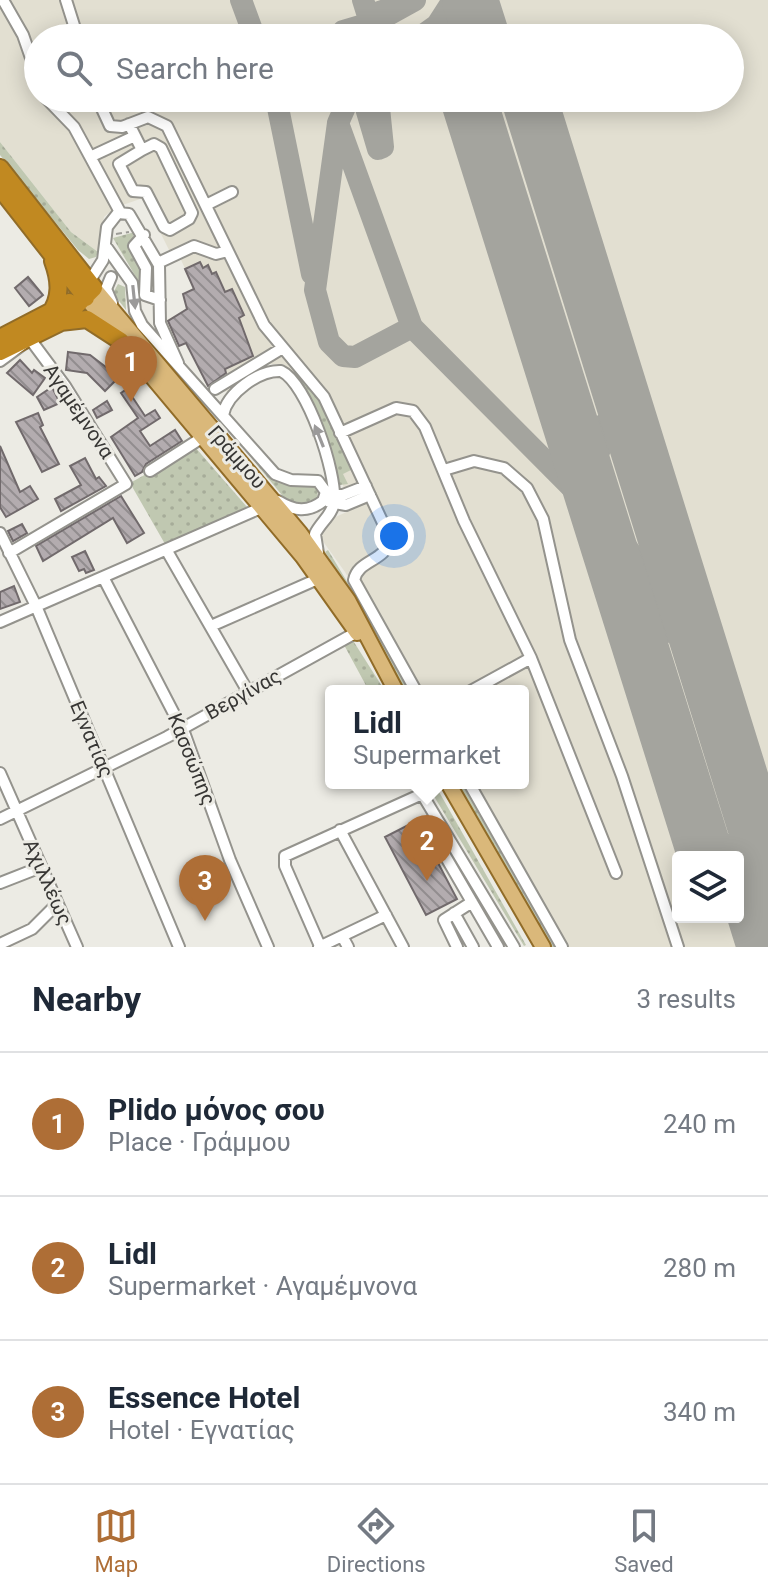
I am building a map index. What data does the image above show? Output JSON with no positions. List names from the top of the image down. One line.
{"streets":{"main road":["Γράμμου"],"street":["Αγαμέμνονα","Βεργίνας","Εγνατίας","Κασσώπης","Αχιλλέως"]},"crossings":[["Αγαμέμνονα","Εγνατίας"],["Γράμμου","Βεργίνας"],["Βεργίνας","Εγνατίας"],["Βεργίνας","Κασσώπης"],["Βεργίνας","Αχιλλέως"]],"page":{"search":"Search here","pins":["1","2","3"],"popup":["Lidl","Supermarket"],"heading":["Nearby","3 results"],"list":[{"mark":"1","name":"Plido μόνος σου","note":"Place · Γράμμου","value":"240 m"},{"mark":"2","name":"Lidl","note":"Supermarket · Αγαμέμνονα","value":"280 m"},{"mark":"3","name":"Essence Hotel","note":"Hotel · Εγνατίας","value":"340 m"}],"nav":["Map","Directions","Saved"]}}
